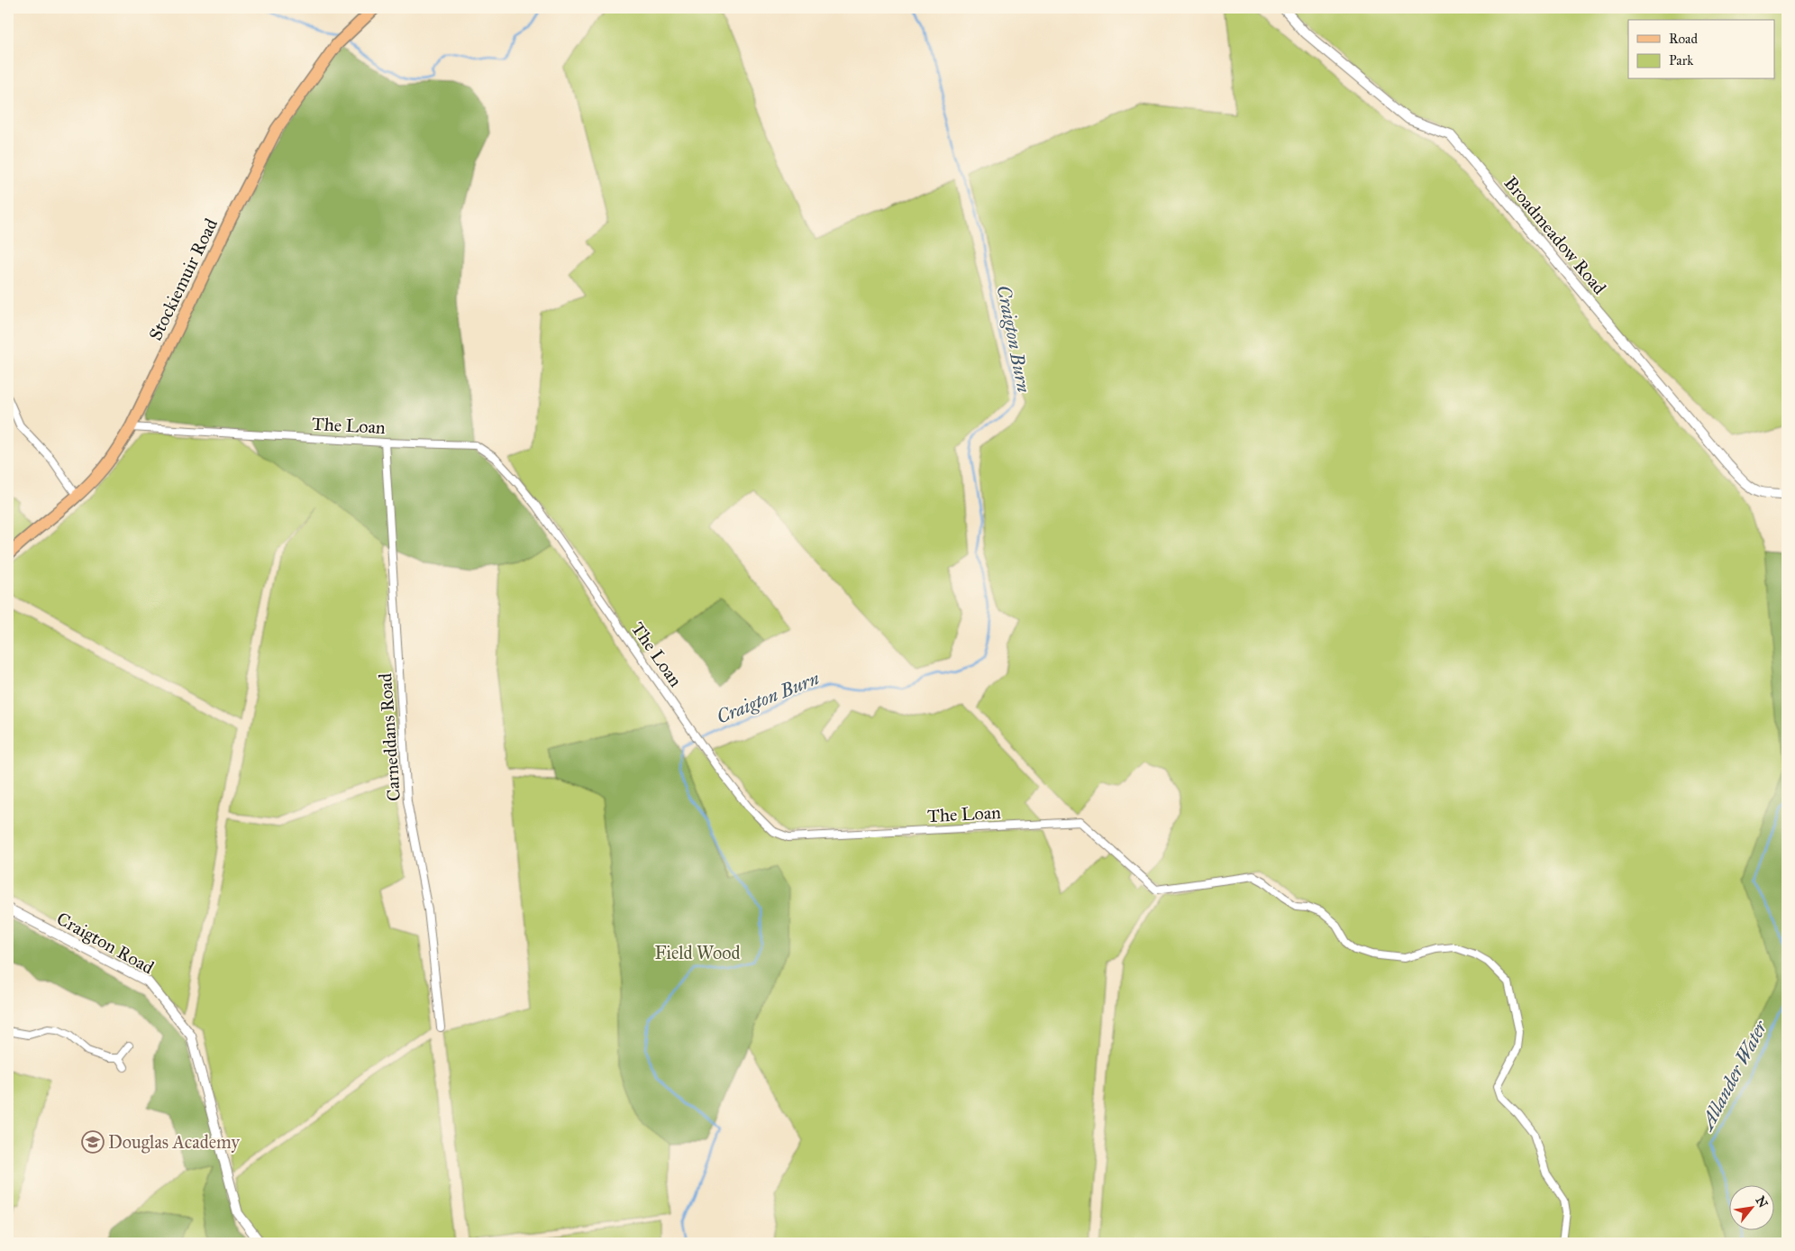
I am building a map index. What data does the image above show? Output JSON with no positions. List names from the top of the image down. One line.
{"streets":{"main road":["Stockiemuir Road"],"street":["Broadmeadow Road","The Loan","Carneddans Road","Craigton Road"]},"crossings":[["Stockiemuir Road","The Loan"],["The Loan","Carneddans Road"]],"water":["Craigton Burn","Allander Water"],"parks":["Field Wood"],"places":{"school or university":["Douglas Academy"]},"legend":["Road","Park"],"north":"top right"}
